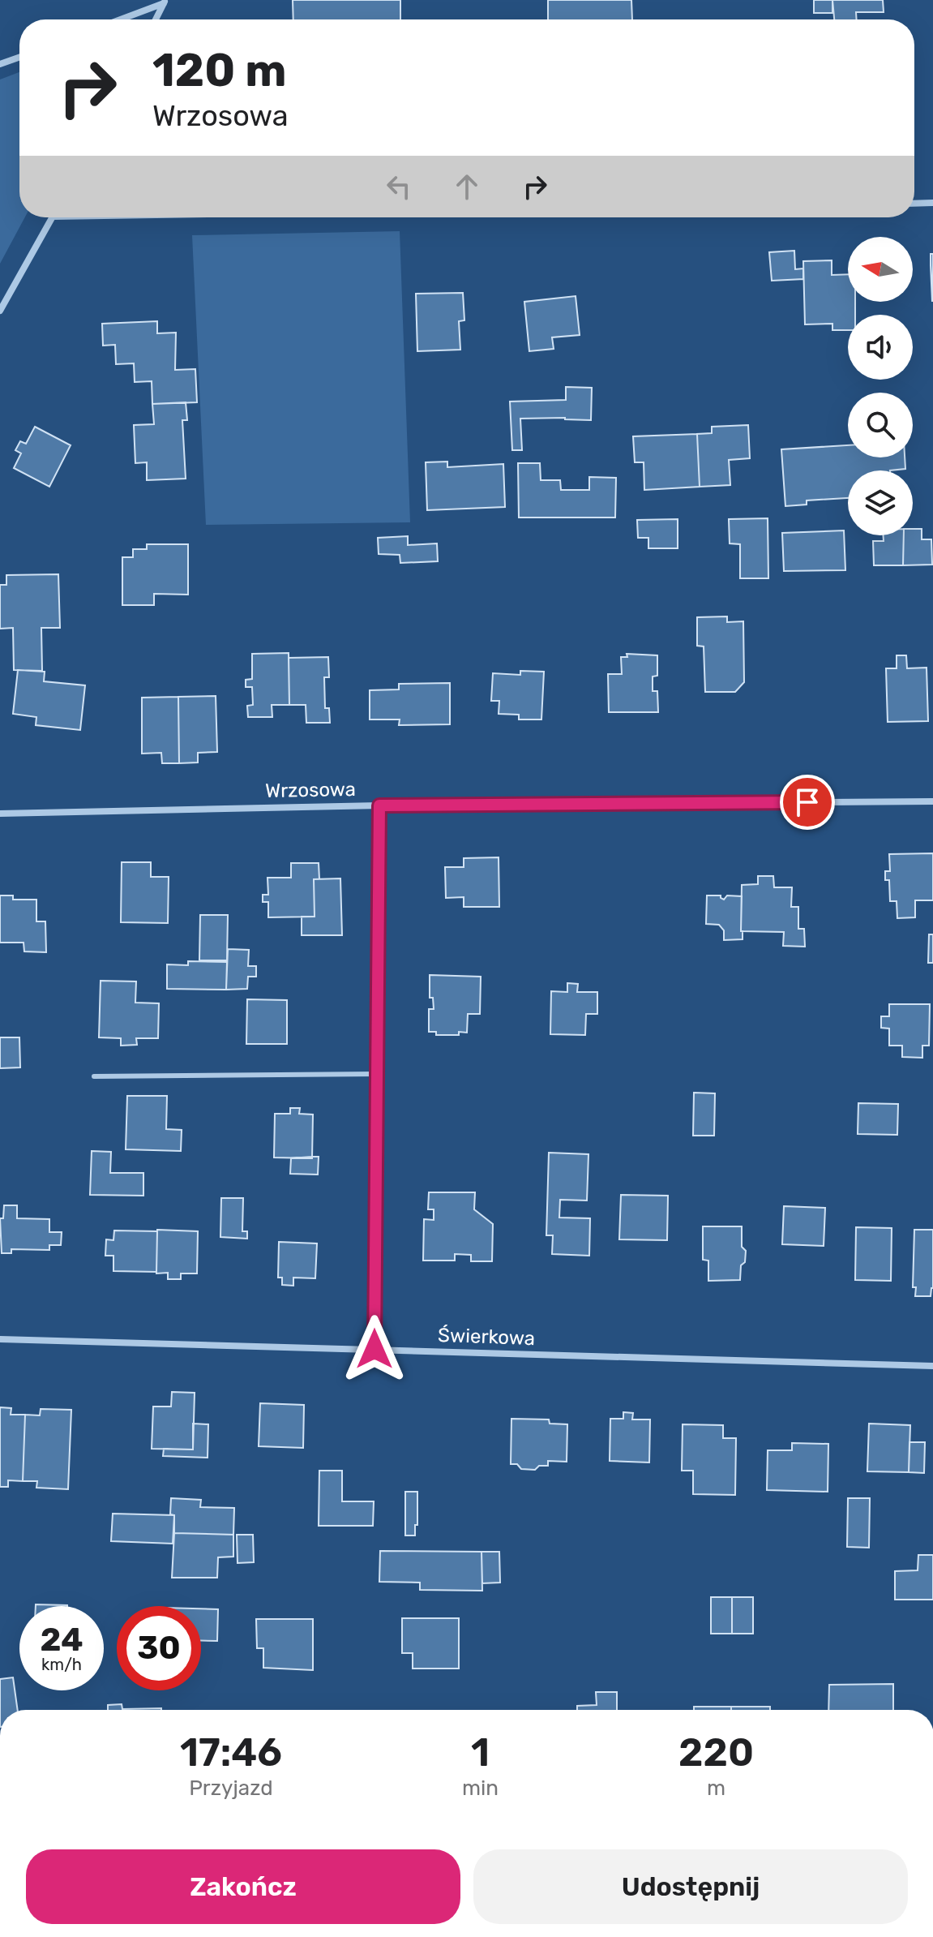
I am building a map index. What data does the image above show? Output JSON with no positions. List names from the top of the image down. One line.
{"streets":{"street":["Wrzosowa","Świerkowa"]},"north":"left","page":{"turn":["120 m","Wrzosowa"],"speed":"24 km/h","limit":"30","eta":["17:46","Przyjazd","1","min","220","m"],"buttons":["Zakończ","Udostępnij"]}}
